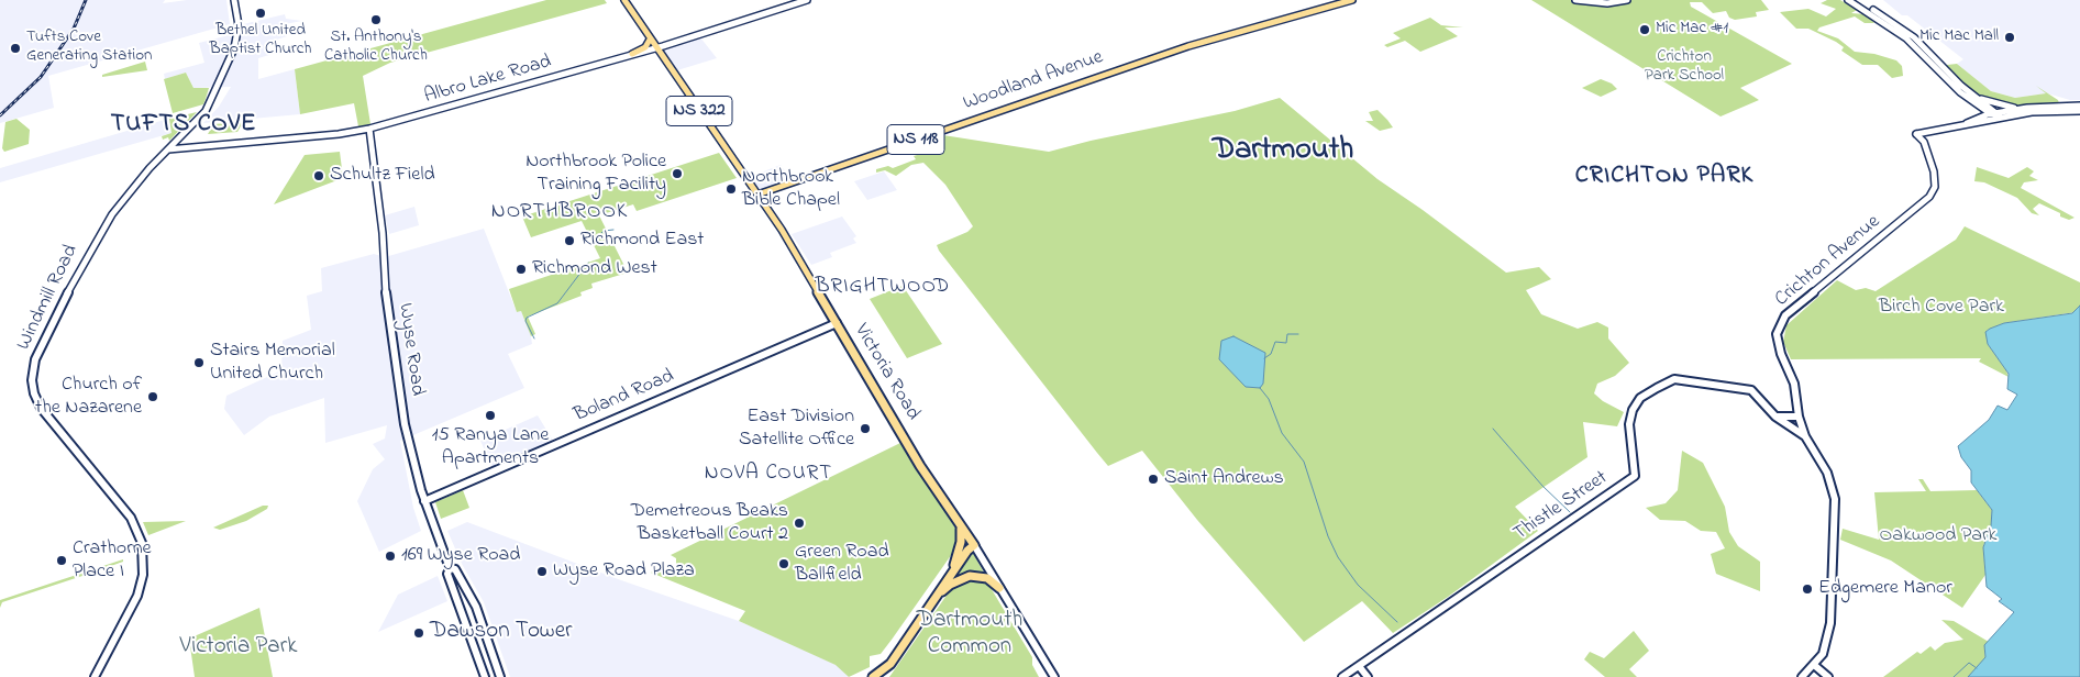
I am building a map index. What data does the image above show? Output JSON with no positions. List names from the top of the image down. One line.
{"streets":{"main road":["Woodland Avenue","NS 322","NS 118","Victoria Road"],"street":["Albro Lake Road","Crichton Avenue","Windmill Road","Wyse Road","Boland Road","Thistle Street"]},"crossings":[["Albro Lake Road","Windmill Road"],["Albro Lake Road","Wyse Road"],["Albro Lake Road","Victoria Road"],["Woodland Avenue","Victoria Road"],["Wyse Road","Boland Road"],["Victoria Road","Boland Road"]],"districts":["TUFTS COVE","Dartmouth","CRICHTON PARK","NORTHBROOK","BRIGHTWOOD","NOVA COURT"],"parks":["Crichton Park School","Birch Cove Park","Oakwood Park","Dartmouth Common","Victoria Park"],"places":["Bethel United Baptist Church","St. Anthony's Catholic Church","Mic Mac #1","Mic Mac Mall","Tufts Cove Generating Station","Northbrook Police Training Facility","Schultz Field","Northbrook Bible Chapel","Richmond East","Richmond West","Stairs Memorial United Church","Church of the Nazarene","15 Ranya Lane Apartments","East Division Satellite Office","Saint Andrews","Demetreous Beaks Basketball Court 2","169 Wyse Road","Crathorne Place I","Green Road Ballfield","Wyse Road Plaza","Edgemere Manor","Dawson Tower"]}
